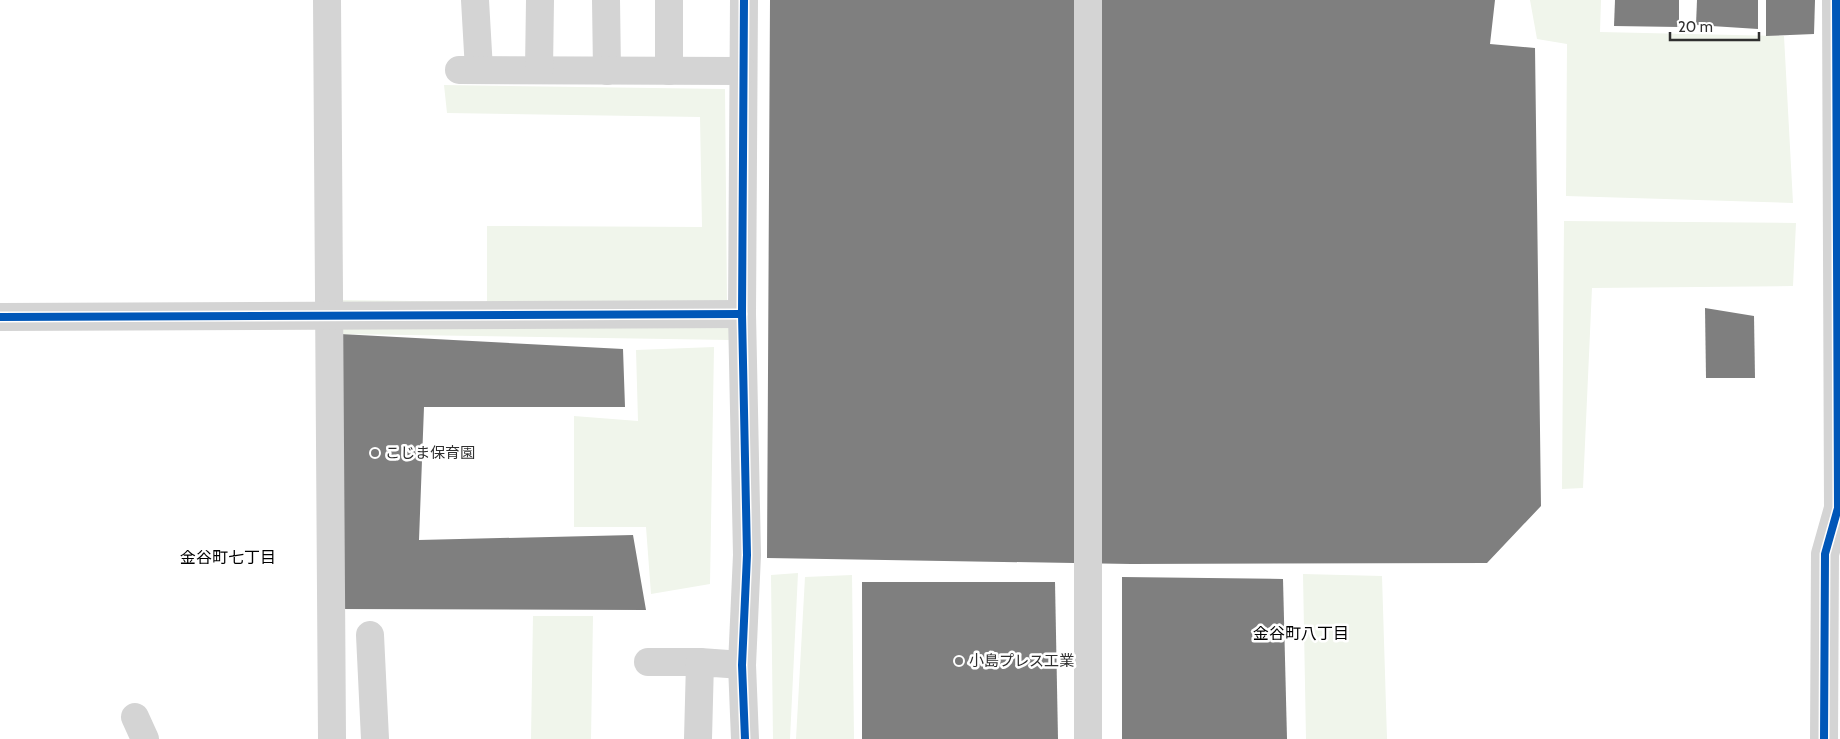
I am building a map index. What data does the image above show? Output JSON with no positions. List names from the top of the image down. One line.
{"districts":["金谷町七丁目","金谷町八丁目"],"places":["こじま保育園","小島プレス工業"],"scale_bar":"20 m"}
